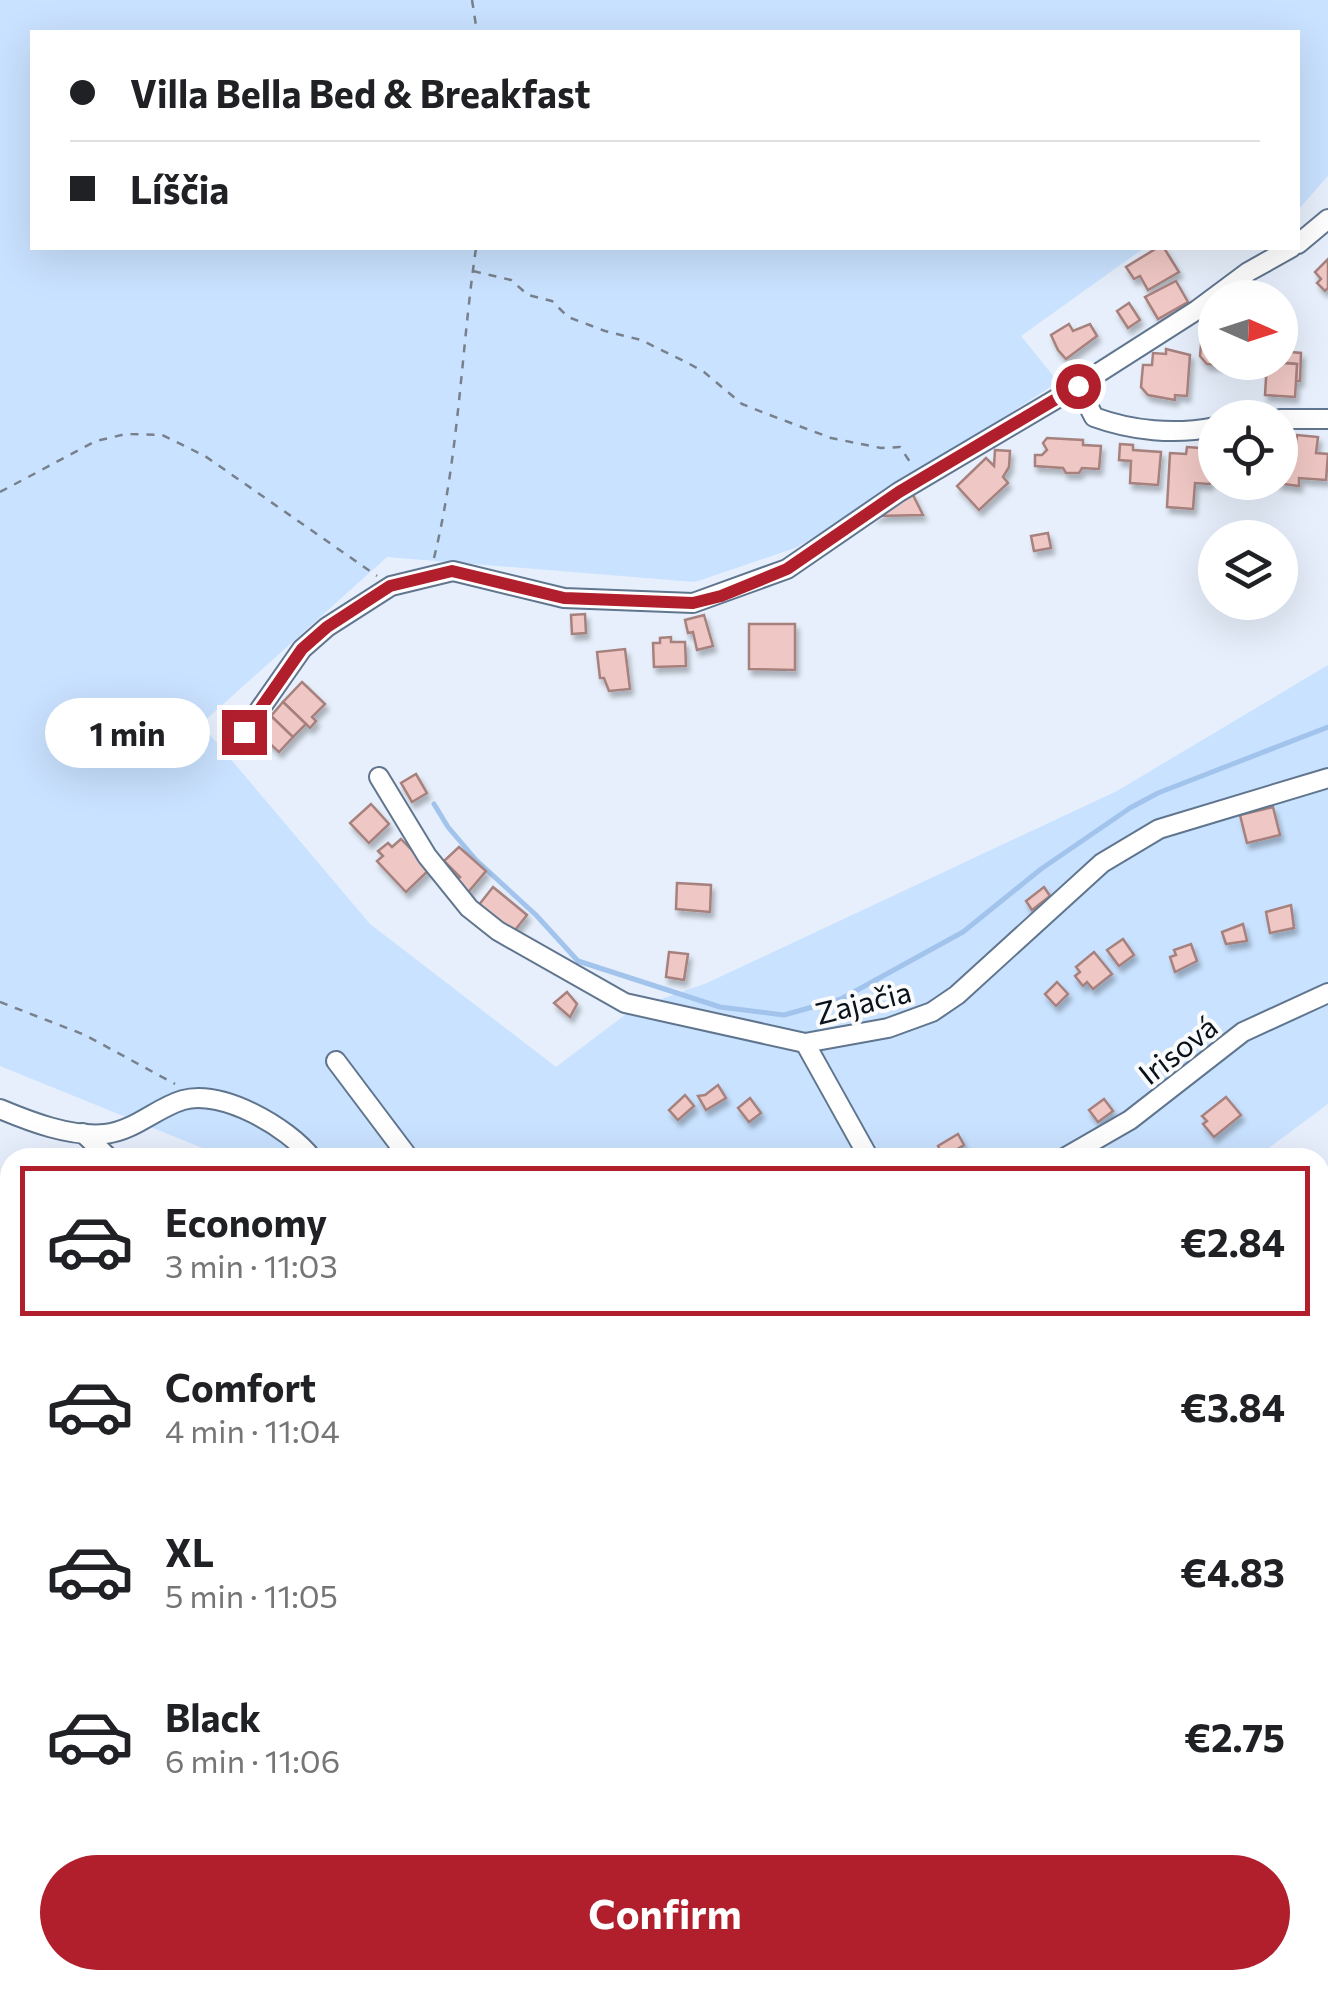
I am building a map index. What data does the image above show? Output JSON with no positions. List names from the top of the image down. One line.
{"streets":{"street":["Zajačia","Irisová"]},"north":"right","page":{"banner":["Villa Bella Bed & Breakfast","Líščia"],"bubble":"1 min","list":[{"name":"Economy","note":"3 min · 11:03","value":"€2.84"},{"name":"Comfort","note":"4 min · 11:04","value":"€3.84"},{"name":"XL","note":"5 min · 11:05","value":"€4.83"},{"name":"Black","note":"6 min · 11:06","value":"€2.75"}],"buttons":"Confirm"}}
